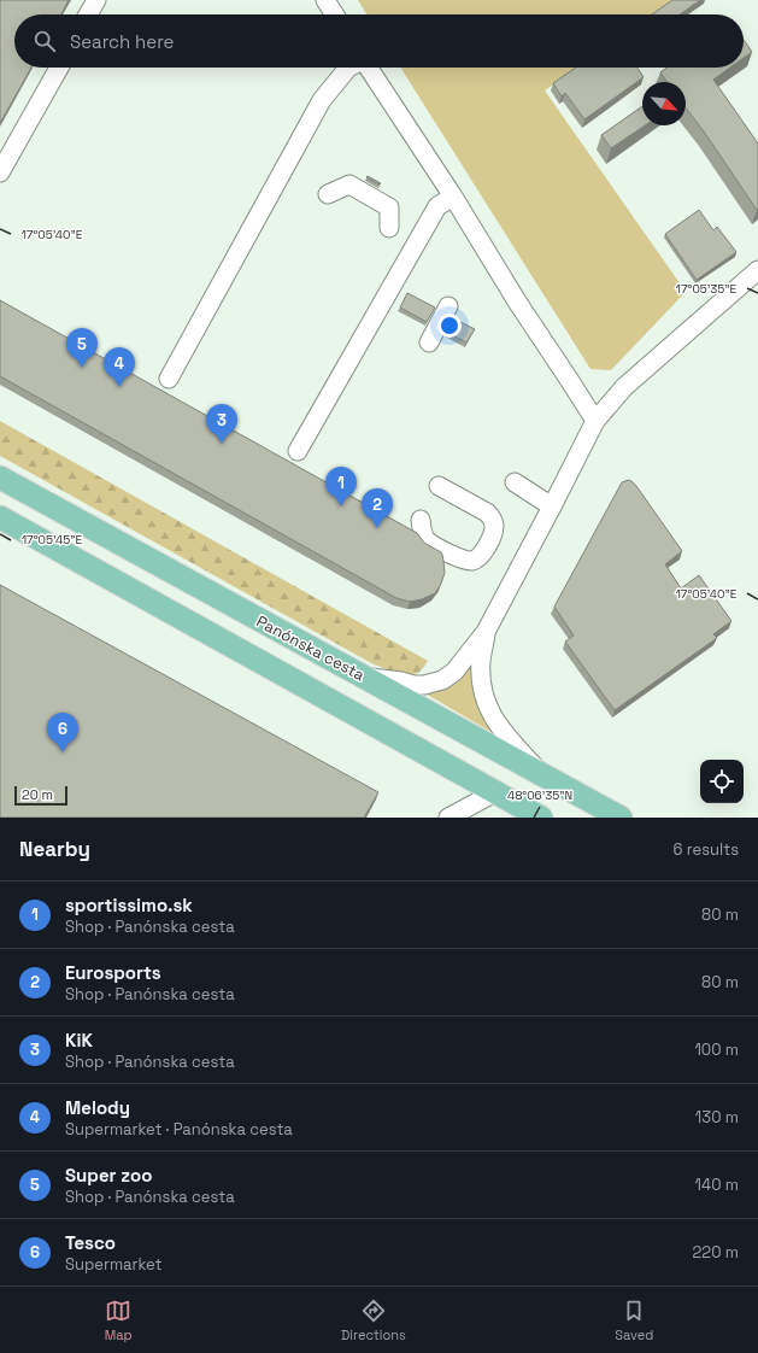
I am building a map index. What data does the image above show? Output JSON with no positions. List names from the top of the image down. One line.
{"streets":{"main road":["Panónska cesta"]},"scale_bar":"20 m","north":"bottom right","page":{"search":"Search here","pins":["5","4","3","1","2","6"],"scale":"20 m","heading":["Nearby","6 results"],"list":[{"mark":"1","name":"sportissimo.sk","note":"Shop · Panónska cesta","value":"80 m"},{"mark":"2","name":"Eurosports","note":"Shop · Panónska cesta","value":"80 m"},{"mark":"3","name":"KiK","note":"Shop · Panónska cesta","value":"100 m"},{"mark":"4","name":"Melody","note":"Supermarket · Panónska cesta","value":"130 m"},{"mark":"5","name":"Super zoo","note":"Shop · Panónska cesta","value":"140 m"},{"mark":"6","name":"Tesco","note":"Supermarket","value":"220 m"}],"nav":["Map","Directions","Saved"]},"coordinates":["17°05'40\"E","17°05'35\"E","17°05'45\"E","48°06'35\"N"]}
